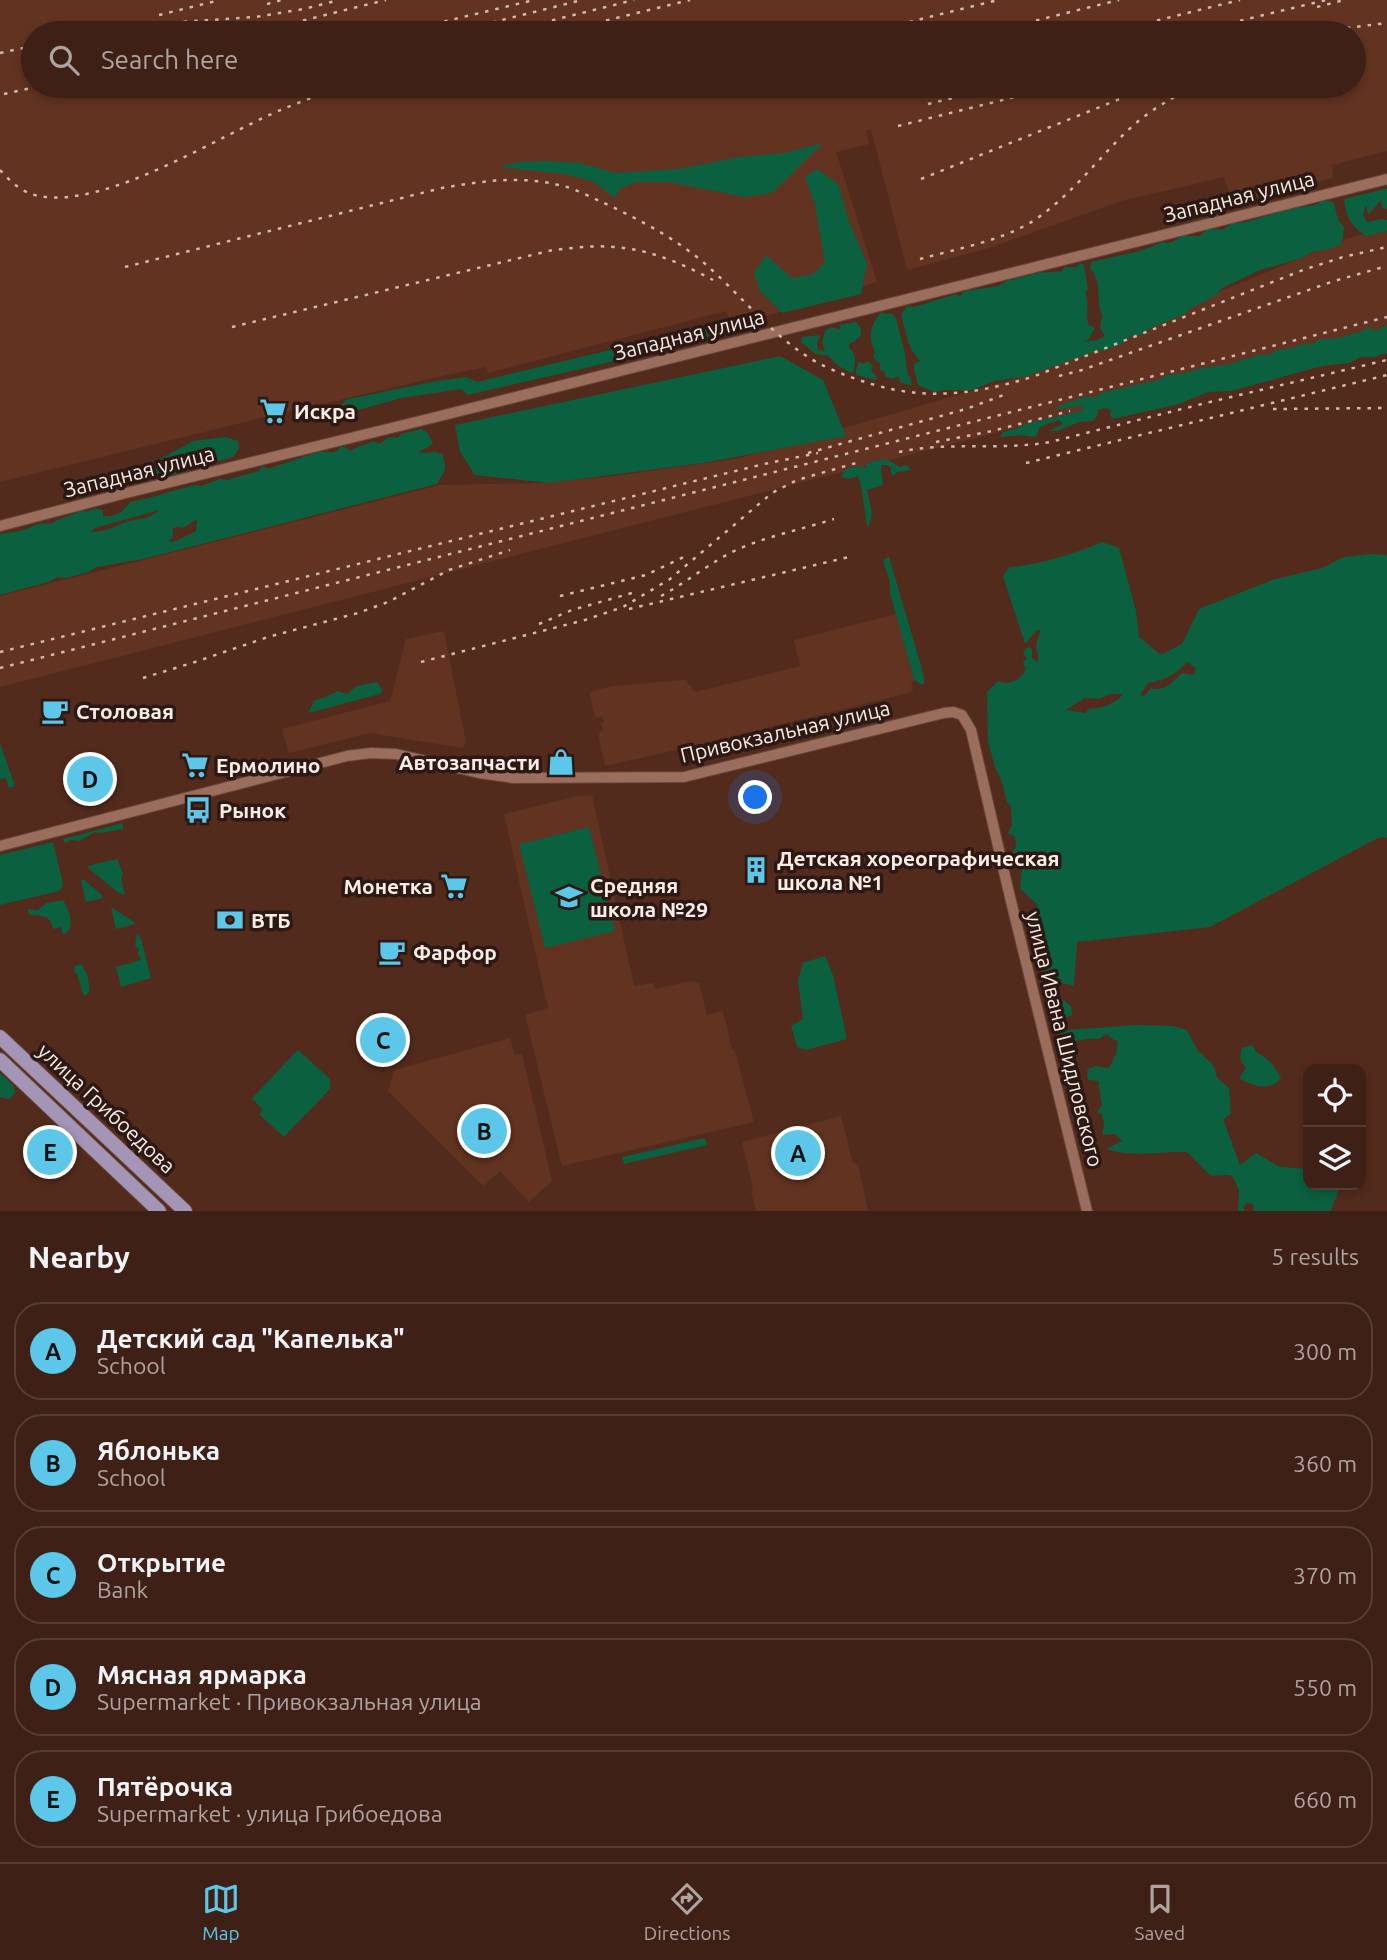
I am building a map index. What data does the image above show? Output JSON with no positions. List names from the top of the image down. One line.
{"streets":{"main road":["улица Грибоедова"],"street":["Западная улица","Привокзальная улица","улица Ивана Шидловского"]},"crossings":[["Привокзальная улица","улица Ивана Шидловского"]],"places":{"supermarket":["Искра","Ермолино","Монетка"],"cafe":["Столовая","Фарфор"],"shop":["Автозапчасти"],"bus stop":["Рынок"],"building":["Детская хореографическая школа №1"],"school or university":["Средняя школа №29"],"bank":["ВТБ"]},"page":{"search":"Search here","pins":["D","C","B","E","A"],"heading":["Nearby","5 results"],"list":[{"mark":"A","name":"Детский сад \"Капелька\"","note":"School","value":"300 m"},{"mark":"B","name":"Яблонька","note":"School","value":"360 m"},{"mark":"C","name":"Открытие","note":"Bank","value":"370 m"},{"mark":"D","name":"Мясная ярмарка","note":"Supermarket · Привокзальная улица","value":"550 m"},{"mark":"E","name":"Пятёрочка","note":"Supermarket · улица Грибоедова","value":"660 m"}],"nav":["Map","Directions","Saved"]}}
